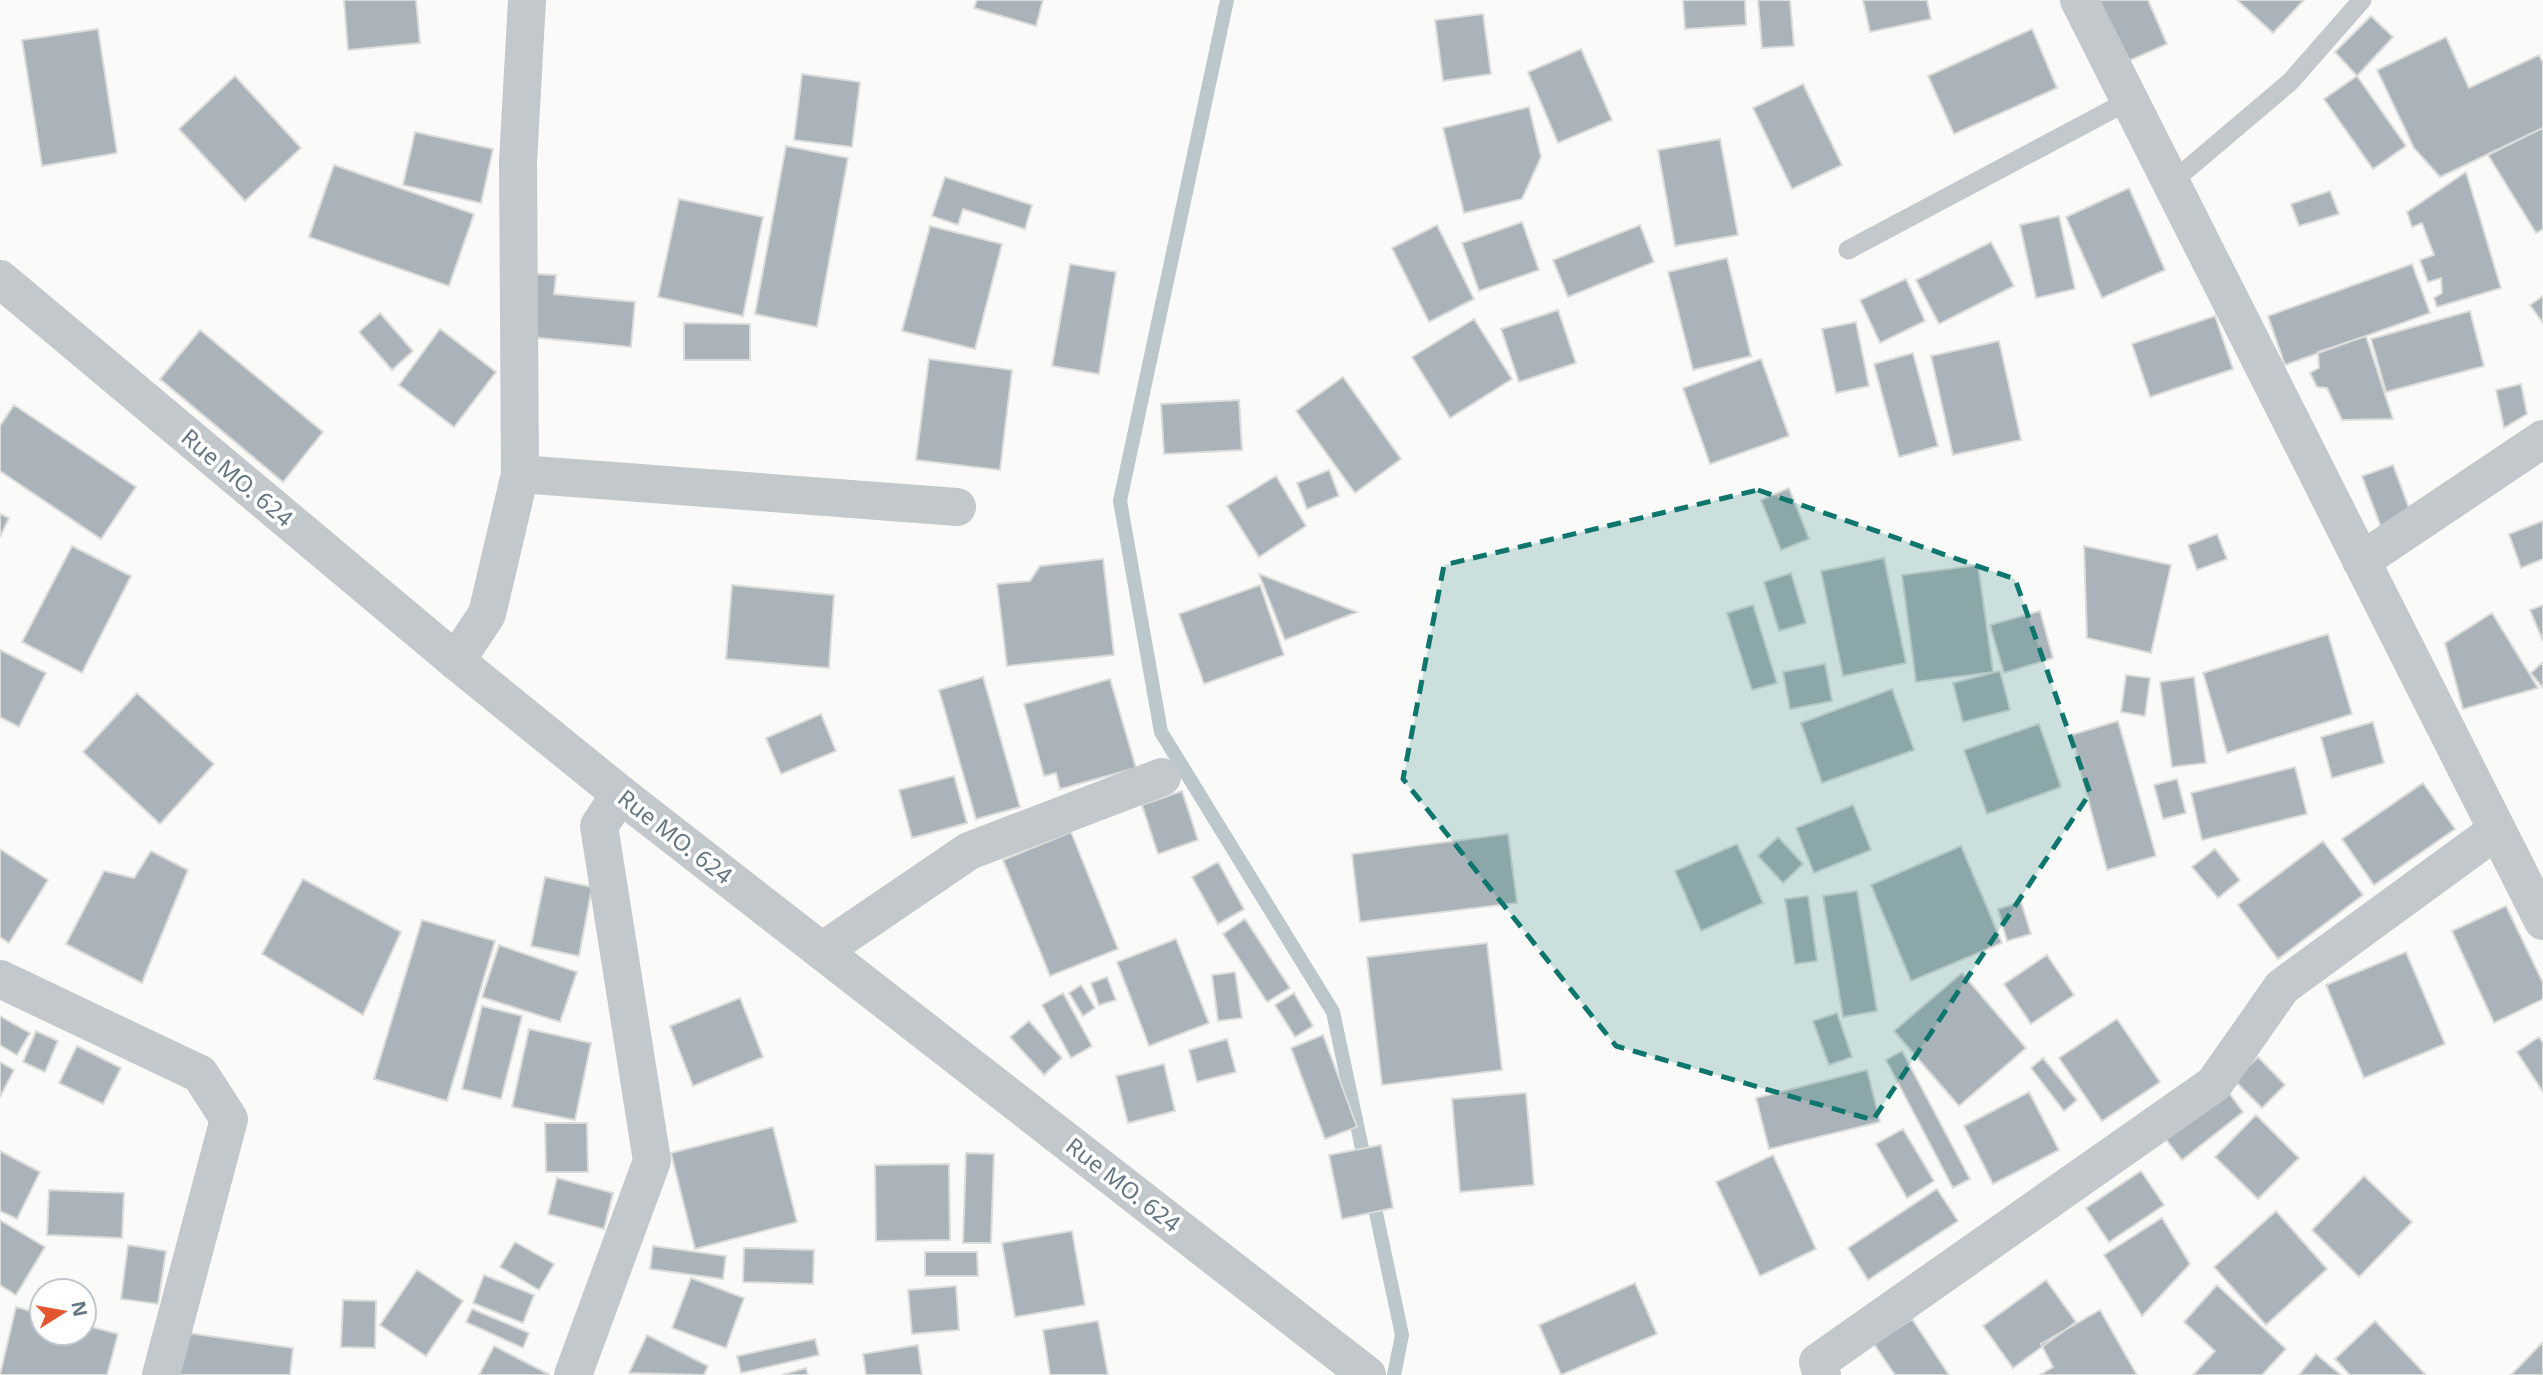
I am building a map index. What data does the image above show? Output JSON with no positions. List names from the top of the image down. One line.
{"streets":{"street":["Rue MO. 624"]},"north":"right"}
